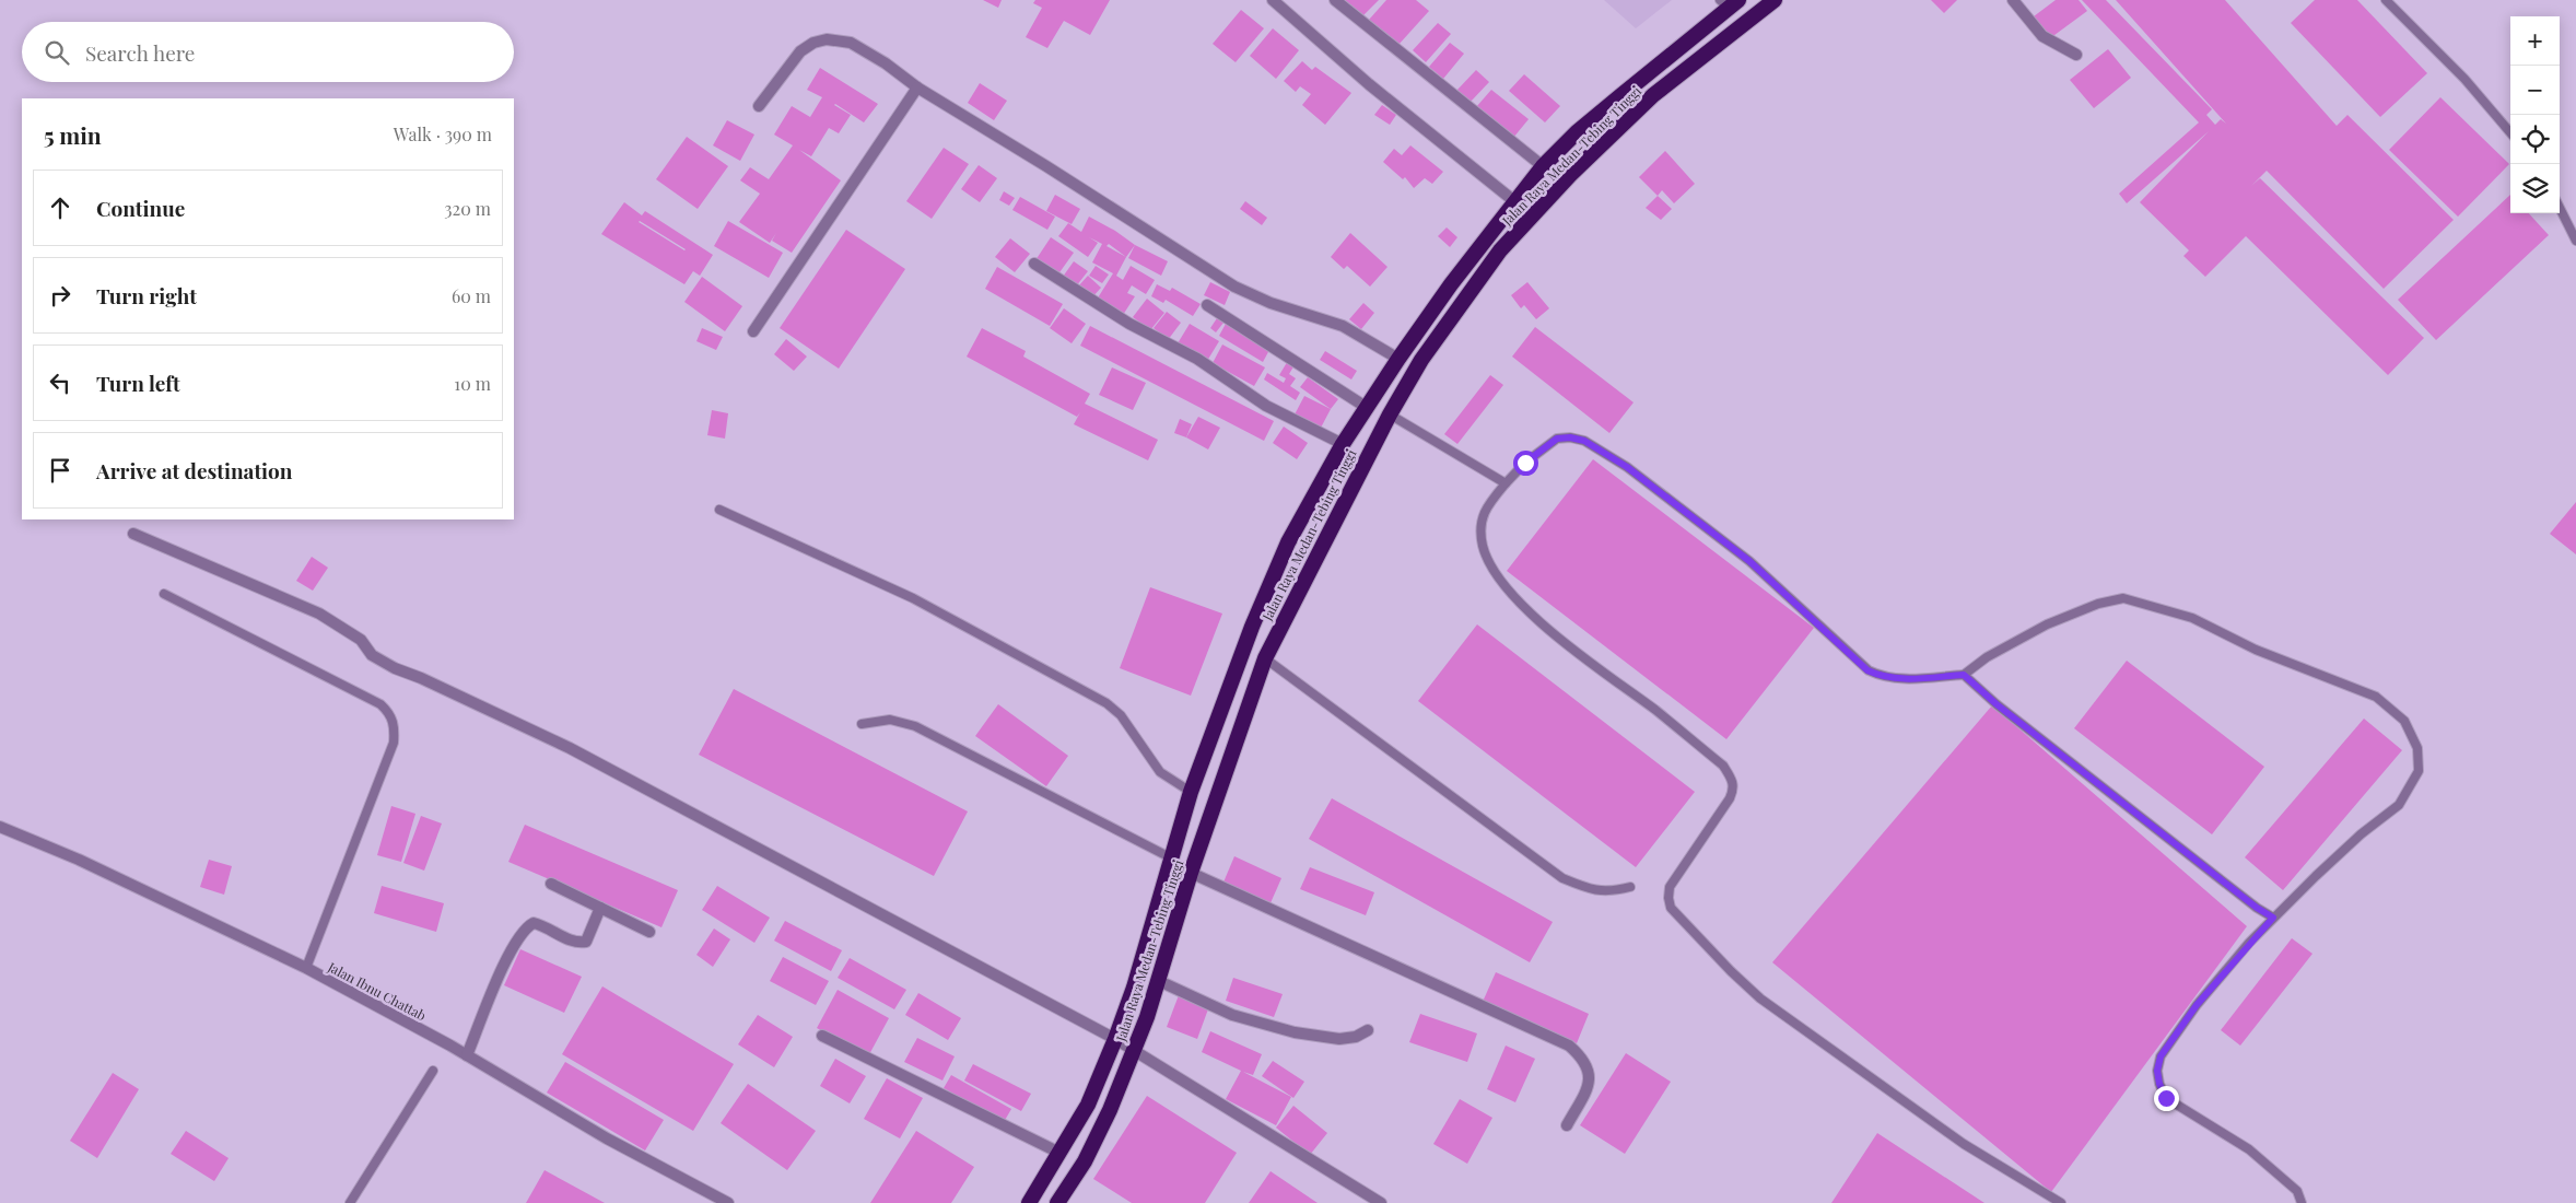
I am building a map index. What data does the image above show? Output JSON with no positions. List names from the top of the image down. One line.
{"streets":{"highway":["Jalan Raya Medan-Tebing Tinggi"],"street":["Jalan Ibnu Chattab"]},"page":{"map_buttons":["+","−"],"search":"Search here","heading":["5 min","Walk · 390 m"],"list":[["Continue","320 m"],["Turn right","60 m"],["Turn left","10 m"],"Arrive at destination"]}}
